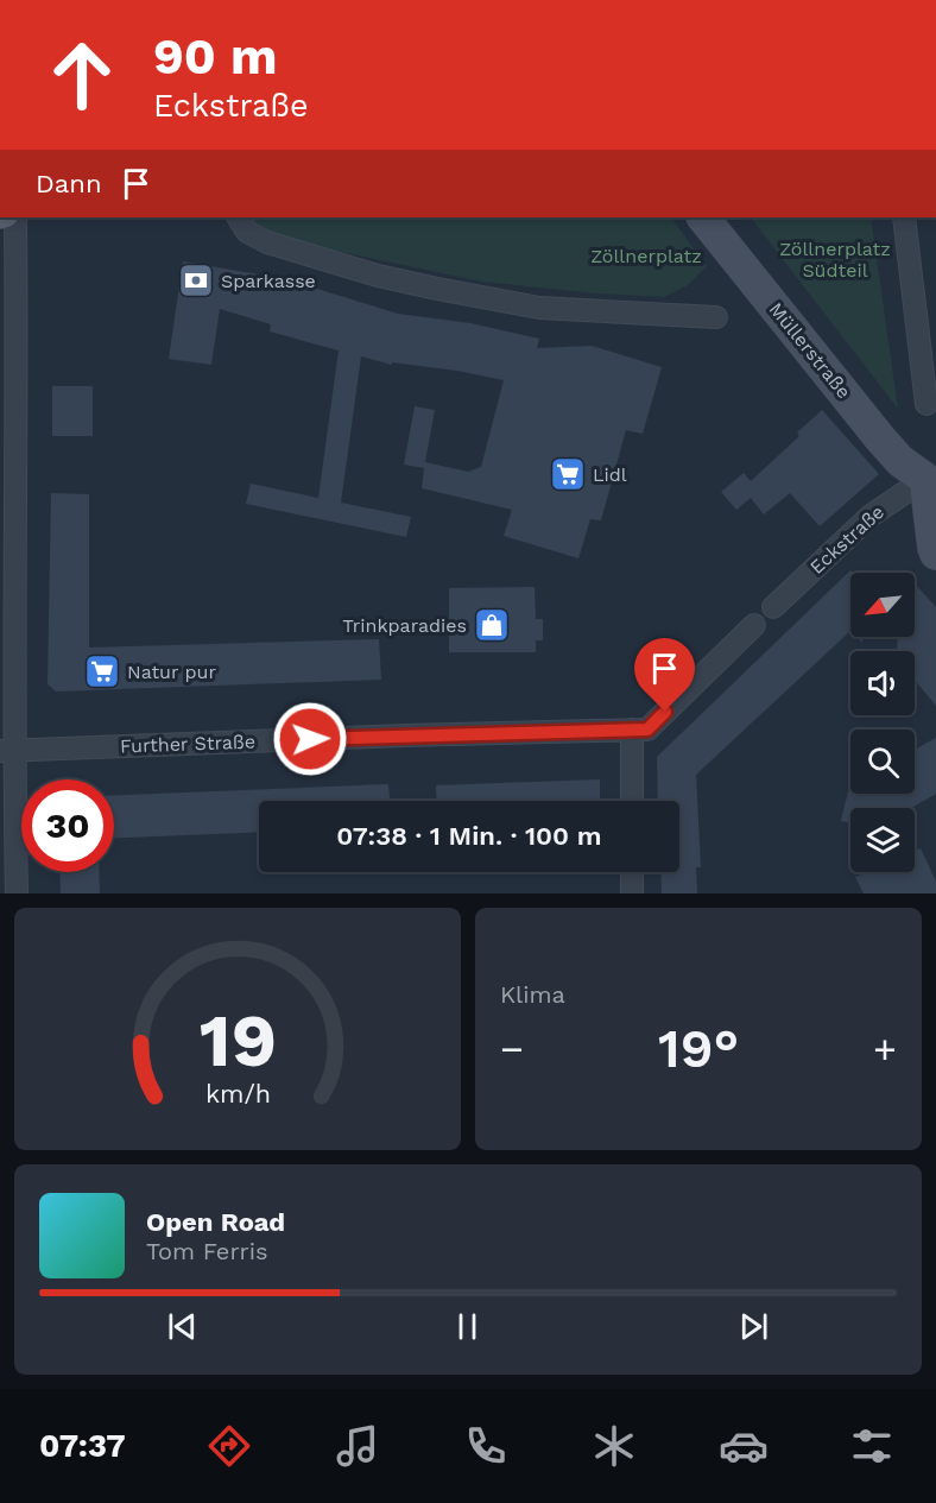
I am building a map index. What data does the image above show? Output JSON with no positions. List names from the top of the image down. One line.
{"streets":{"main road":["Müllerstraße"],"street":["Eckstraße","Further Straße"]},"crossings":[["Müllerstraße","Eckstraße"]],"parks":["Zöllnerplatz Südteil","Zöllnerplatz"],"places":{"bank":["Sparkasse"],"supermarket":["Lidl","Natur pur"],"shop":["Trinkparadies"]},"north":"bottom left","page":{"turn":["90 m","Eckstraße"],"then":"Dann","limit":"30","trip":"07:38 · 1 Min. · 100 m","tile":"Klima","heat":["−","19°","+"],"song":["Open Road","Tom Ferris"],"tabs":"07:37","gauge":["19","km/h"]}}
